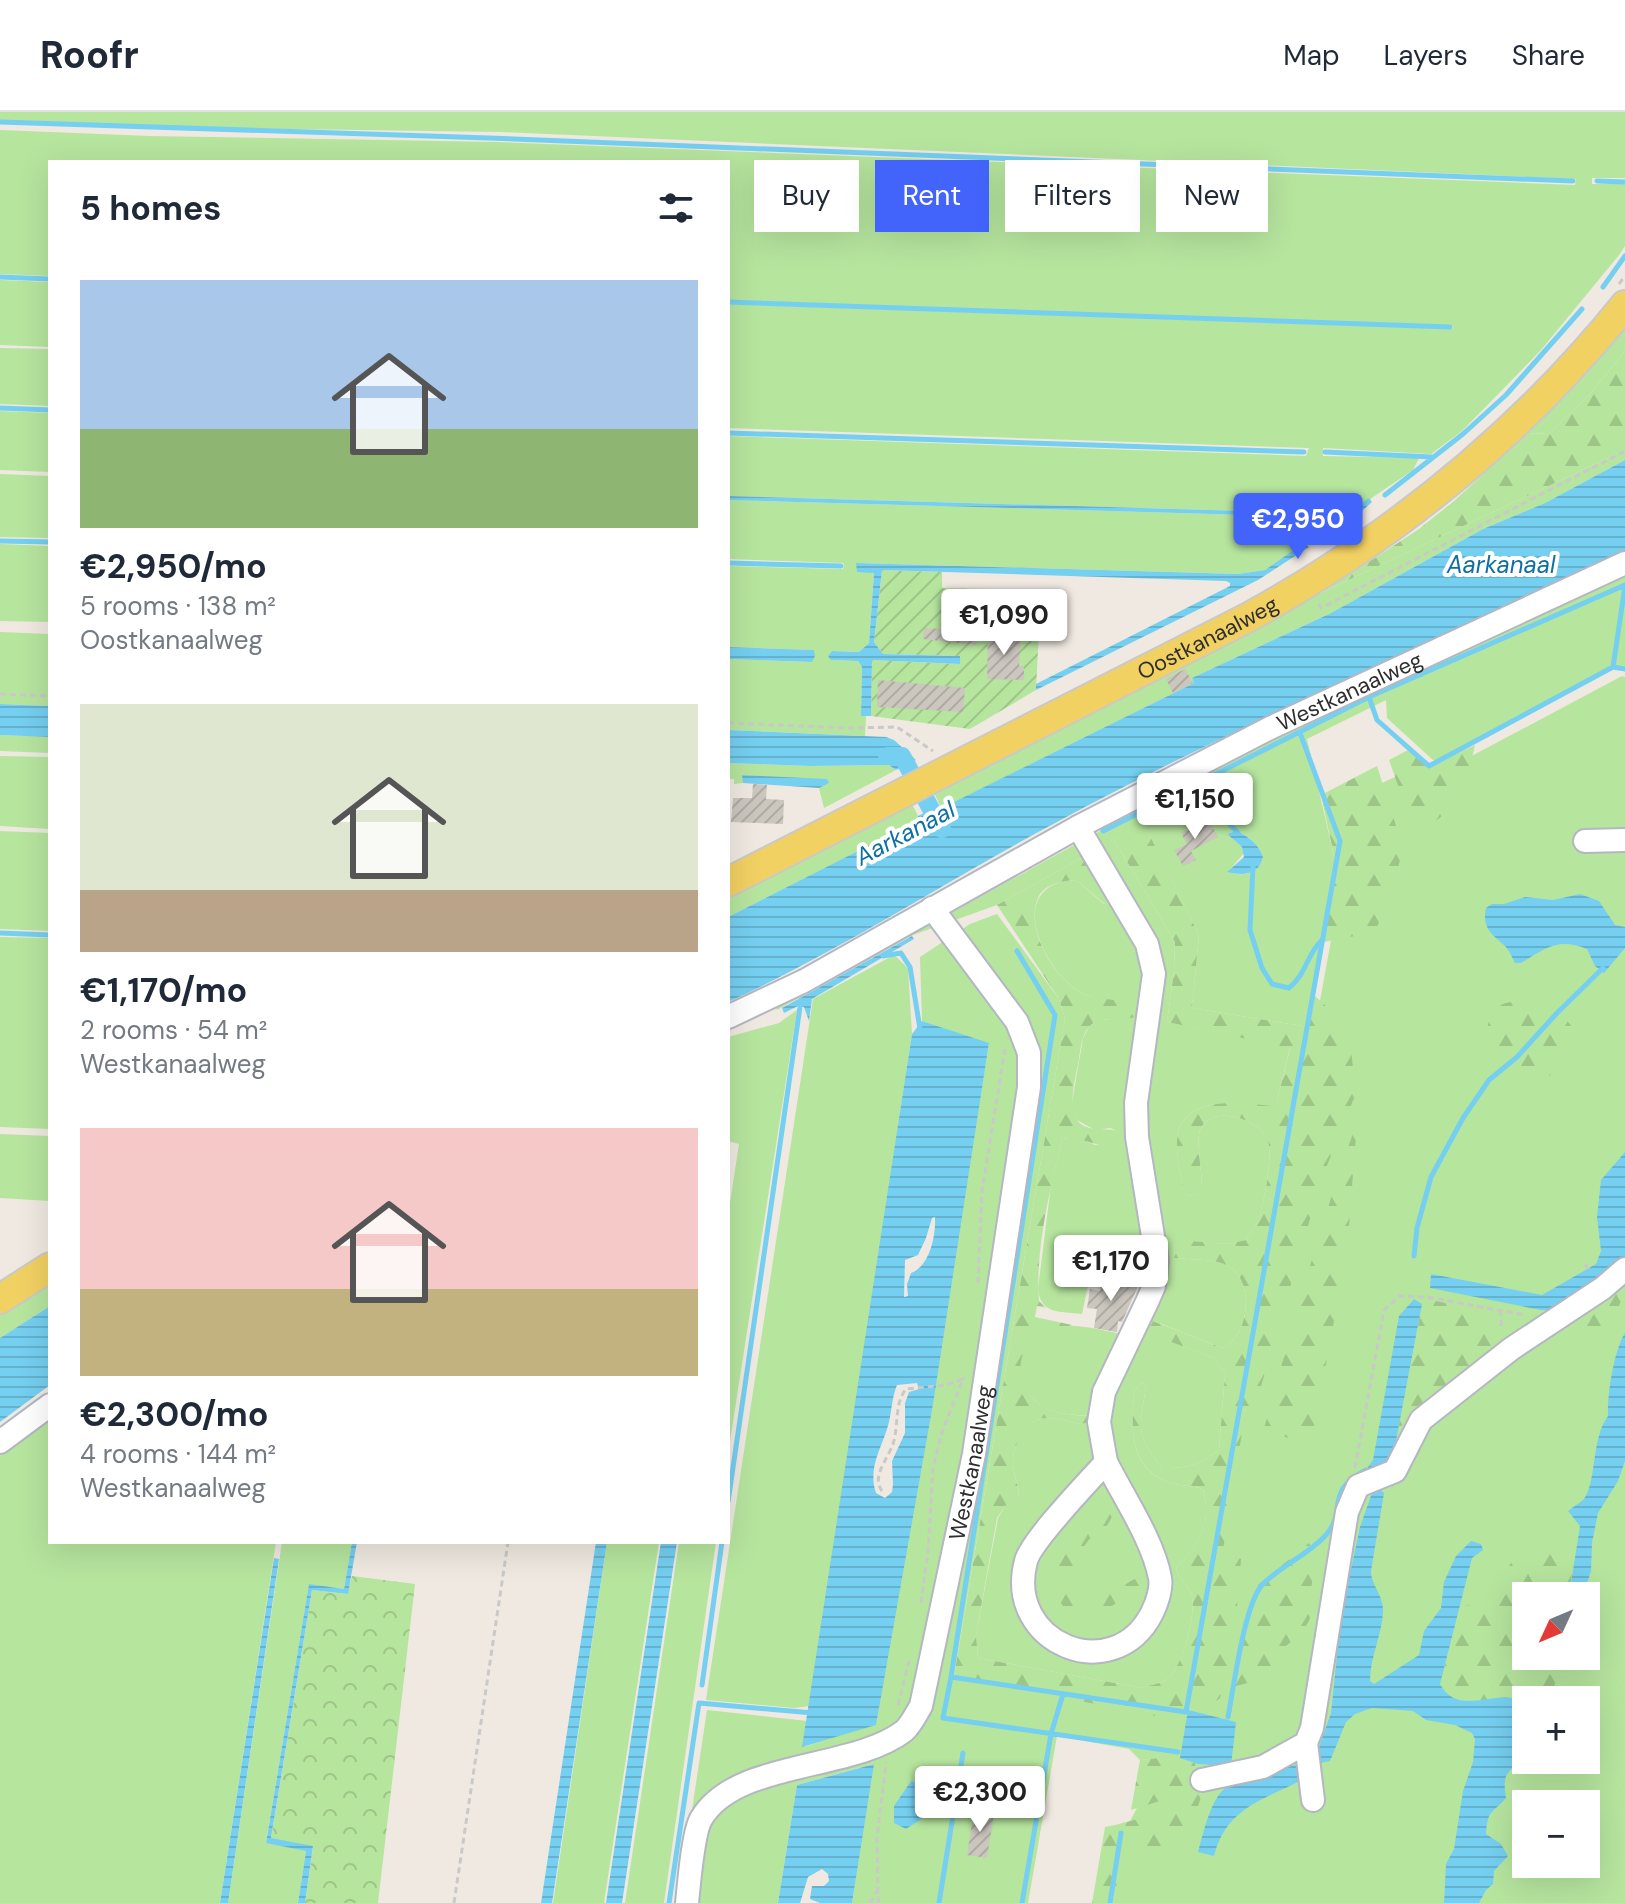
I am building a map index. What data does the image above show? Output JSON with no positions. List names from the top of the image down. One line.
{"streets":{"main road":["Oostkanaalweg"],"street":["Westkanaalweg"]},"water":["Aarkanaal"],"north":"bottom left","page":{"header":"Roofr","nav":["Map","Layers","Share"],"chip":["Buy","Rent","Filters","New"],"heading":"5 homes","list":[{"name":"€2,950/mo","note":"5 rooms · 138 m² · Oostkanaalweg"},{"name":"€1,170/mo","note":"2 rooms · 54 m² · Westkanaalweg"},{"name":"€2,300/mo","note":"4 rooms · 144 m² · Westkanaalweg"}],"price":["€2,950","€1,090","€1,150","€1,170","€2,300"],"map_buttons":["+","−"]}}
